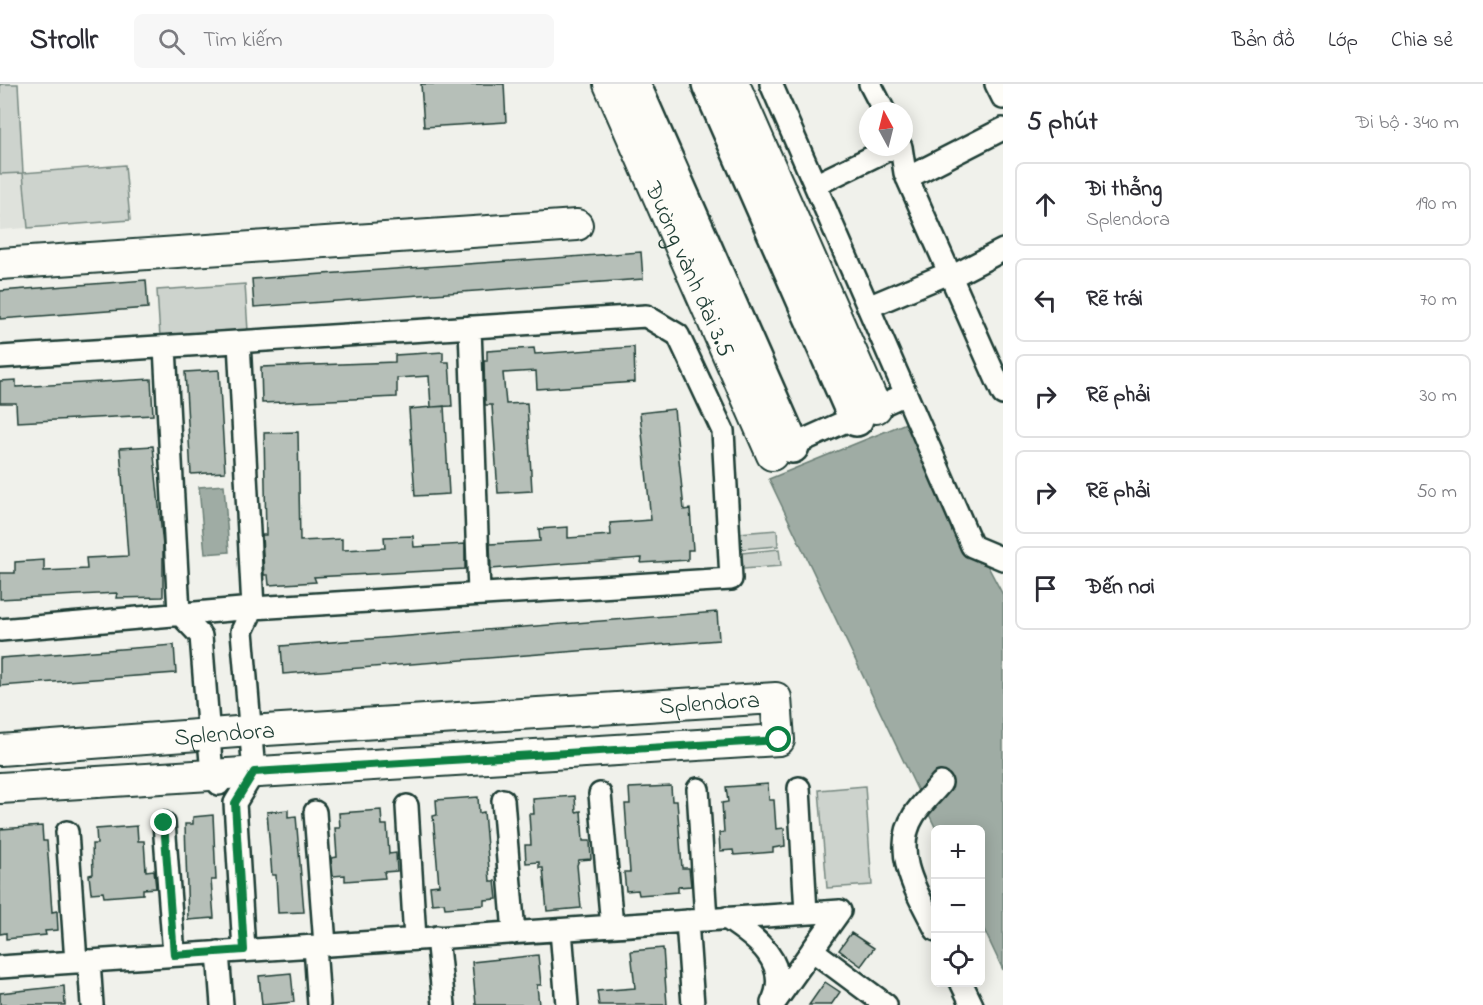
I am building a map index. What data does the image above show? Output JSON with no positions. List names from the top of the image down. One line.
{"streets":{"main road":["Đường vành đai 3.5"],"street":["Splendora"]},"north":"top","page":{"header":"Strollr","search":"Tìm kiếm","nav":["Bản đồ","Lớp","Chia sẻ"],"heading":["5 phút","Đi bộ · 340 m"],"list":[["Đi thẳng","Splendora","190 m"],["Rẽ trái","70 m"],["Rẽ phải","30 m"],["Rẽ phải","50 m"],"Đến nơi"],"map_buttons":["+","−"]}}
